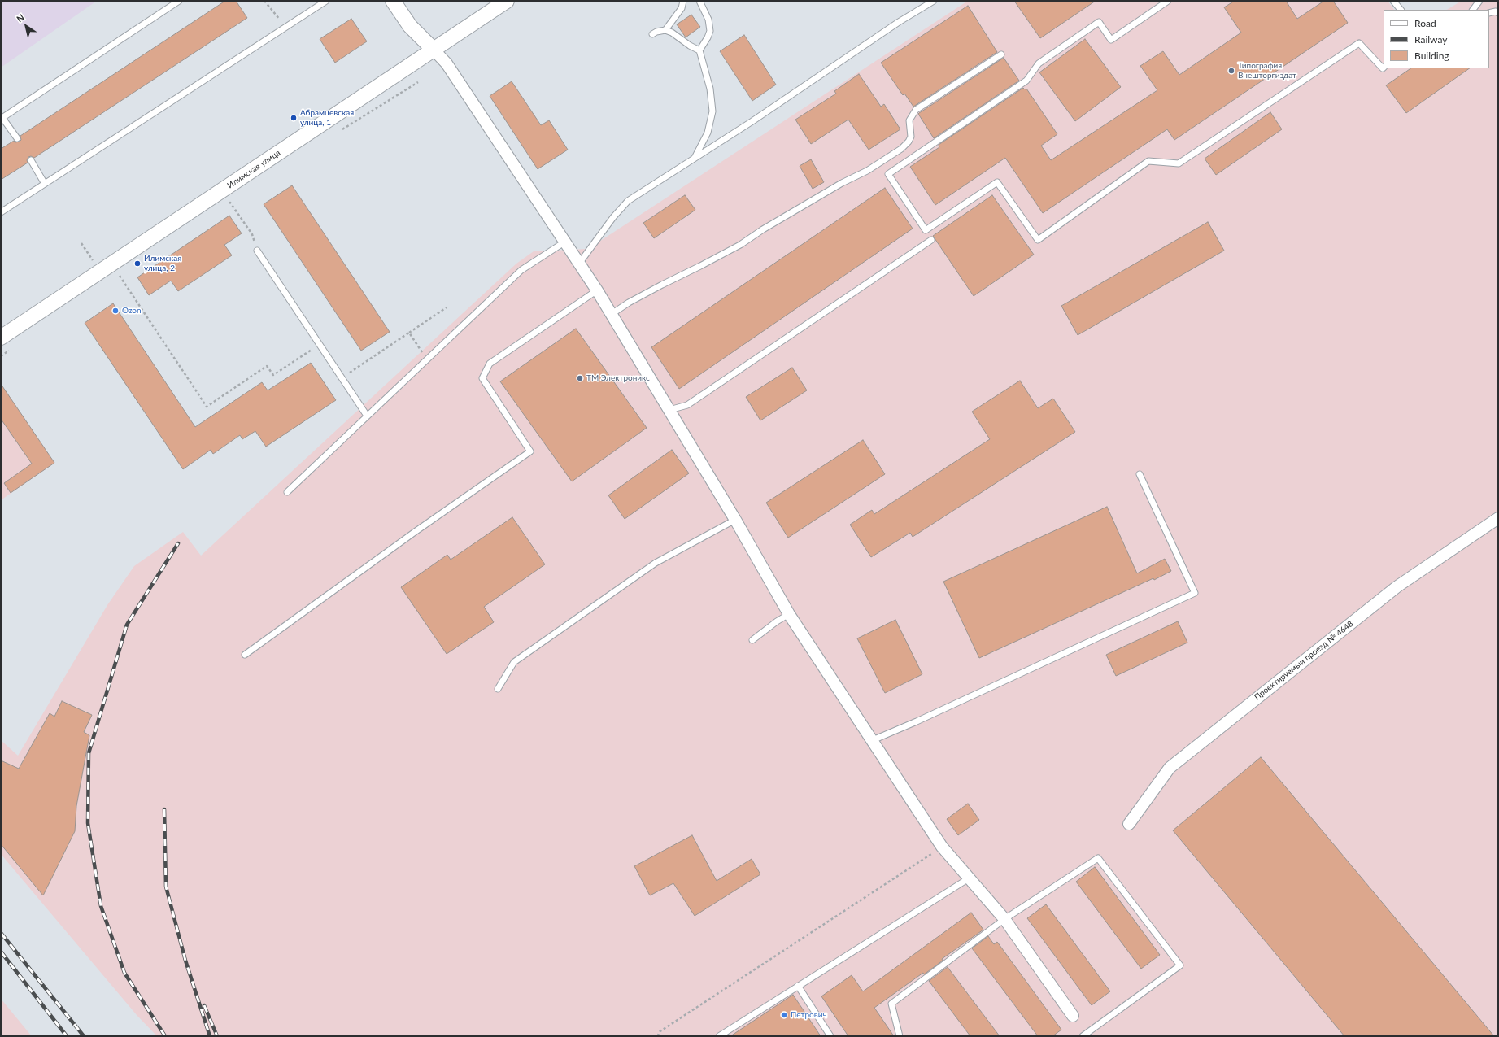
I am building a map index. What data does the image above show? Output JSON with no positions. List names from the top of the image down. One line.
{"streets":{"street":["Илимская улица","Проектируемый проезд № 4648"]},"places":["Типография Внешторгиздат","Абрамцевская улица, 1","Илимская улица, 2","Ozon","ТМ Электроникс","Петрович"],"legend":["Road","Railway","Building"],"north":"top left"}
